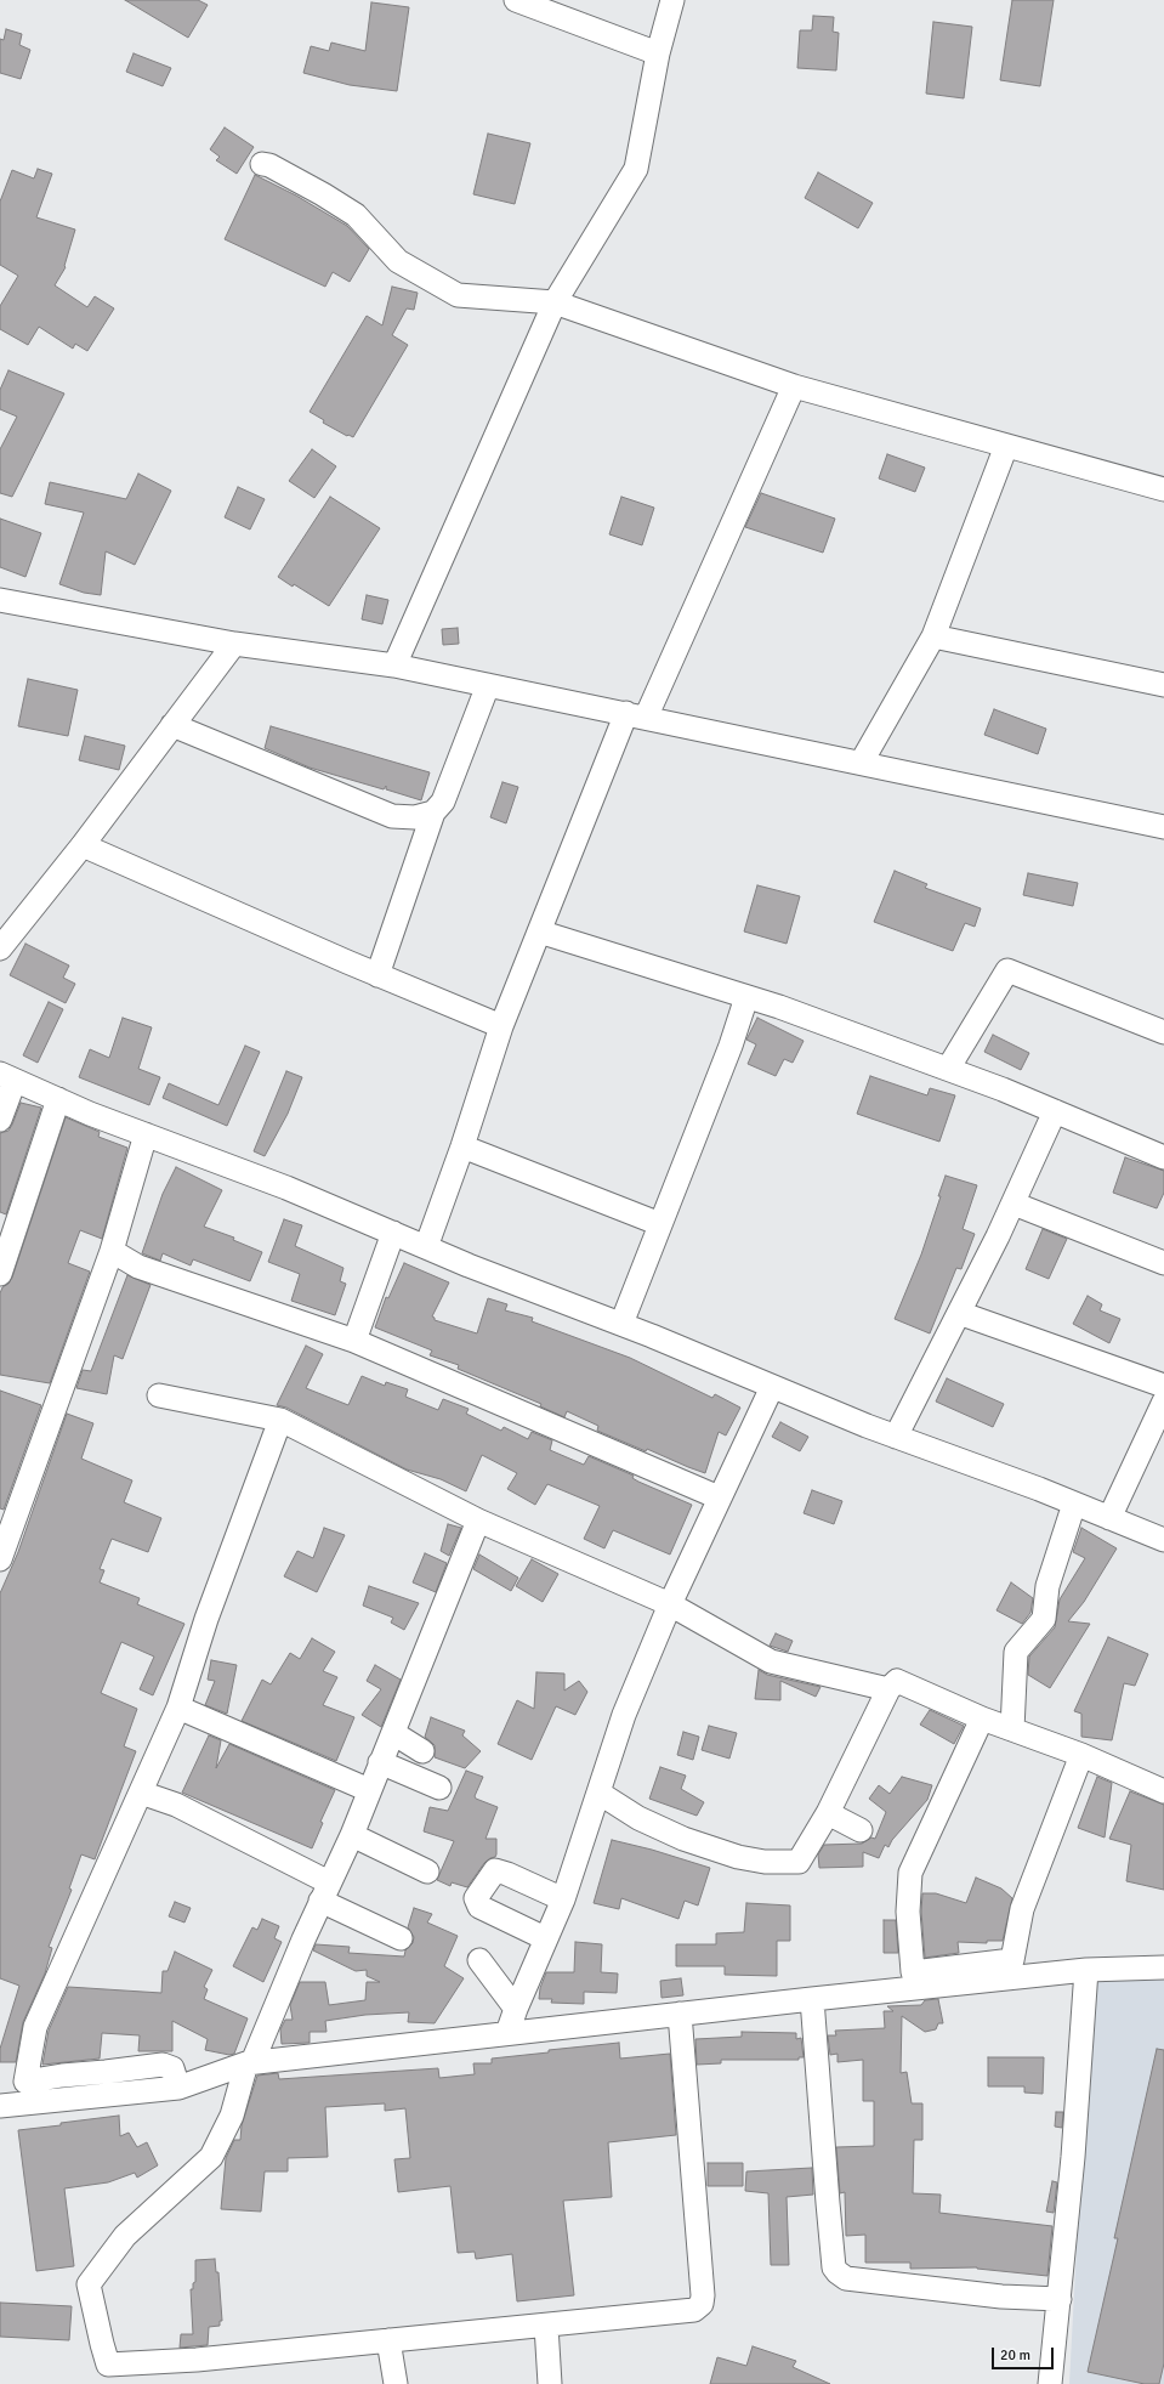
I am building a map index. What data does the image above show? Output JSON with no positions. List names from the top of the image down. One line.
{"scale_bar":"20 m"}
